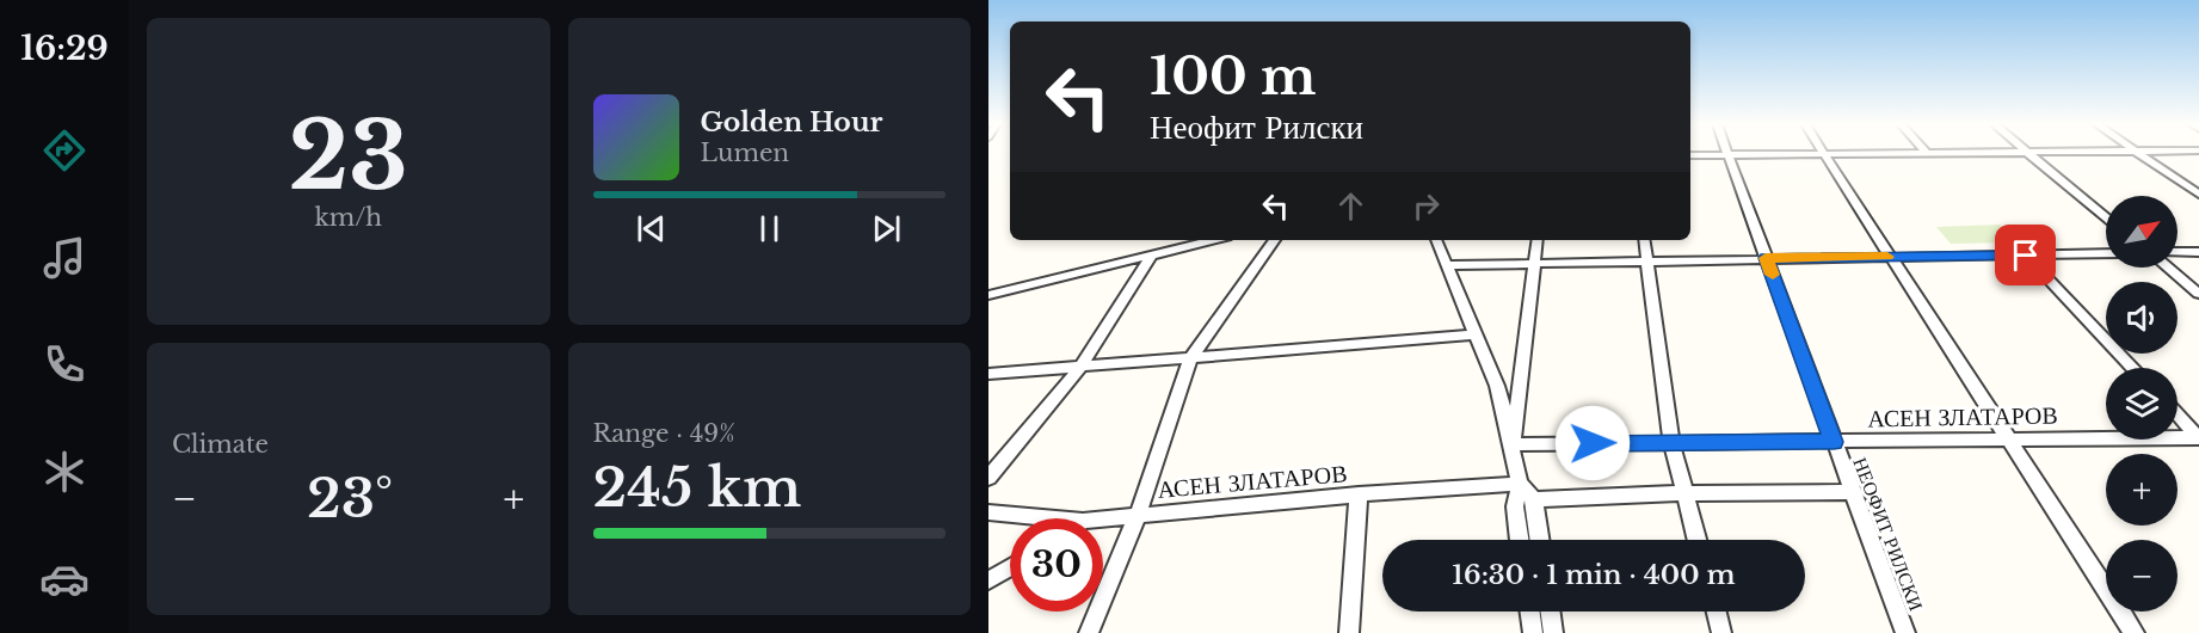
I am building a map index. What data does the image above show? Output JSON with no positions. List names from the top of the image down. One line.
{"streets":{"street":["АСЕН ЗЛАТАРОВ","НЕОФИТ РИЛСКИ"]},"crossings":[["АСЕН ЗЛАТАРОВ","НЕОФИТ РИЛСКИ"]],"north":"top right","page":{"tabs":"16:29","tile":[["23","km/h"],"Climate",["Range · 49%","245 km"]],"turn":["100 m","Неофит Рилски"],"song":["Golden Hour","Lumen"],"map_buttons":["+","−"],"heat":["−","23°","+"],"limit":"30","trip":"16:30 · 1 min · 400 m"}}
